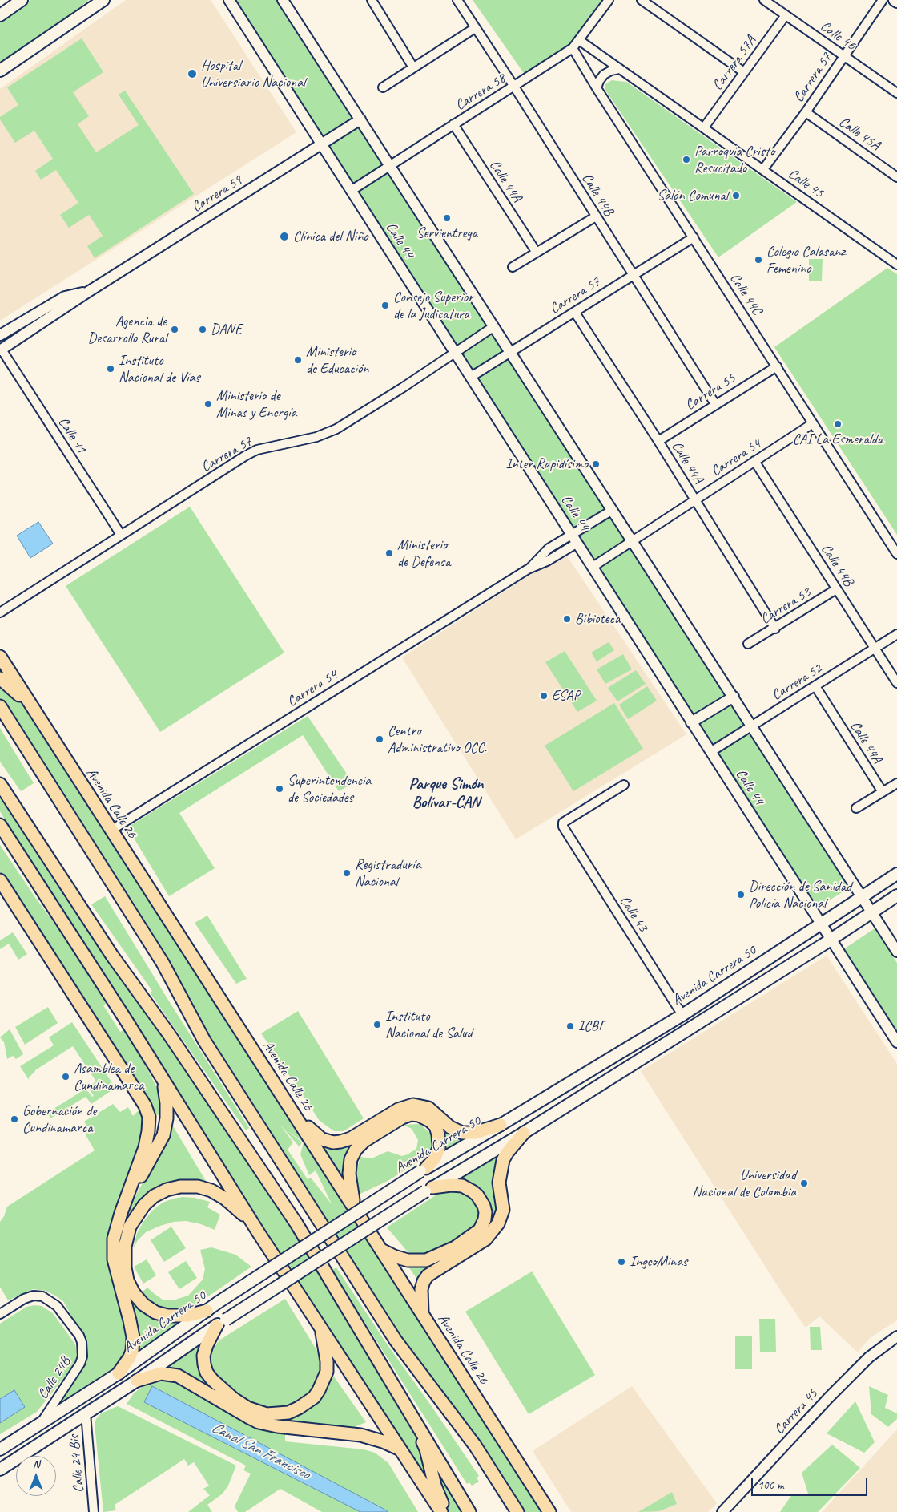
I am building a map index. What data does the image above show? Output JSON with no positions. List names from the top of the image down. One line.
{"streets":{"main road":["Avenida Calle 26","Avenida Carrera 50"],"street":["Calle 46","Carrera 57A","Carrera 57","Carrera 58","Calle 45A","Calle 44A","Calle 45","Carrera 59","Calle 44B","Calle 44","Calle 44C","Carrera 55","Calle 41","Carrera 54","Carrera 53","Carrera 52","Calle 43","Calle 24B","Carrera 45","Calle 24 Bis"]},"crossings":[["Calle 46","Carrera 57A"],["Calle 46","Carrera 57"],["Carrera 57A","Calle 45"],["Carrera 57","Calle 45A"],["Carrera 57","Calle 44A"],["Carrera 57","Calle 45"],["Carrera 57","Calle 44B"],["Carrera 57","Calle 44"],["Carrera 57","Calle 44C"],["Carrera 57","Calle 41"],["Carrera 58","Calle 44A"],["Carrera 58","Calle 45"],["Carrera 58","Calle 44B"],["Carrera 58","Calle 44"],["Carrera 58","Calle 44C"],["Calle 44A","Carrera 55"],["Calle 44A","Carrera 54"],["Calle 44A","Carrera 53"],["Calle 44A","Carrera 52"],["Carrera 59","Calle 44"],["Carrera 59","Calle 41"],["Calle 44B","Carrera 55"],["Calle 44B","Carrera 54"],["Calle 44B","Carrera 53"],["Calle 44B","Carrera 52"],["Calle 44","Carrera 54"],["Calle 44","Carrera 52"],["Calle 44","Avenida Carrera 50"],["Calle 44C","Carrera 55"],["Calle 44C","Carrera 54"],["Carrera 54","Avenida Calle 26"],["Calle 43","Avenida Carrera 50"],["Avenida Carrera 50","Calle 24B"]],"districts":["Parque Simón Bolívar-CAN"],"water":["Canal San Francisco"],"places":["Hospital Universiario Nacional","Parroquia Cristo Resucitado","Salón Comunal","Servientrega","Clínica del Niño","Colegio Calasanz Femenino","Consejo Superior de la Judicatura","Agencia de Desarrollo Rural","DANE","Ministerio de Educación","Instituto Nacional de Vías","Ministerio de Minas y Energía","CAI La Esmeralda","Inter Rapidísimo","Ministerio de Defensa","Bibioteca","ESAP","Centro Administrativo OCC.","Superintendencia de Sociedades","Registraduría Nacional","Dirección de Sanidad Policía Nacional","Instituto Nacional de Salud","ICBF","Asamblea de Cundinamarca","Gobernación de Cundinamarca","Universidad Nacional de Colombia","IngeoMinas"],"scale_bar":"100 m","north":"top"}
